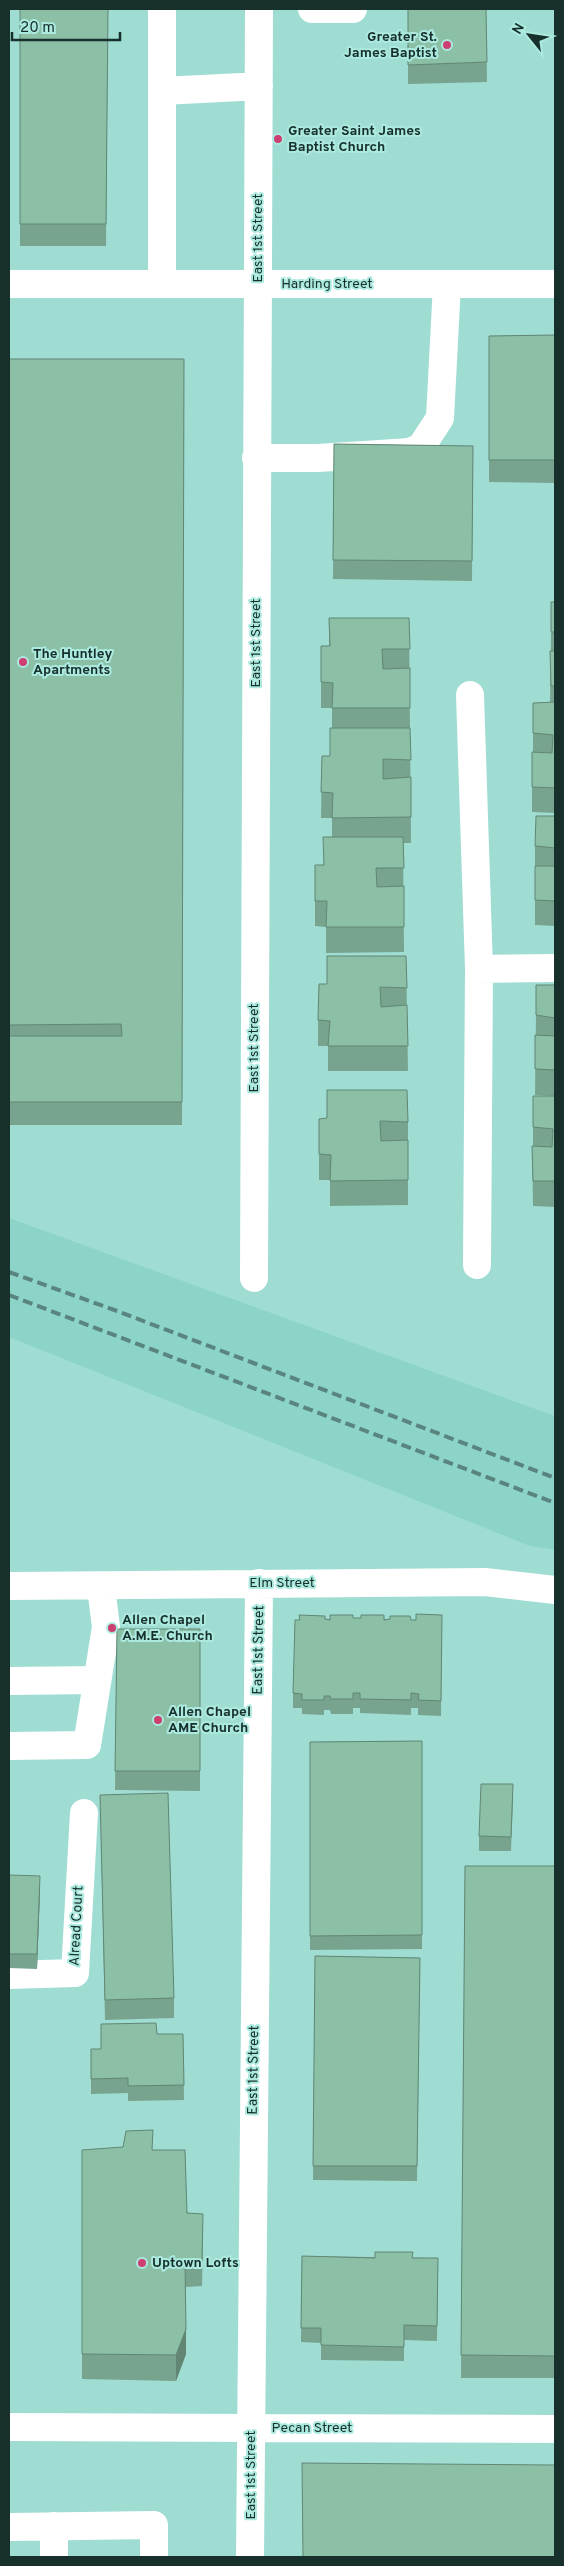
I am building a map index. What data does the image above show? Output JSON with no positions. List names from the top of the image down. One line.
{"streets":{"street":["East 1st Street","Harding Street","Elm Street","Alread Court","Pecan Street"]},"crossings":[["East 1st Street","Harding Street"],["East 1st Street","Elm Street"],["East 1st Street","Pecan Street"]],"places":["Greater St. James Baptist","Greater Saint James Baptist Church","The Huntley Apartments","Allen Chapel A.M.E. Church","Allen Chapel AME Church","Uptown Lofts"],"scale_bar":"20 m","north":"top left"}
